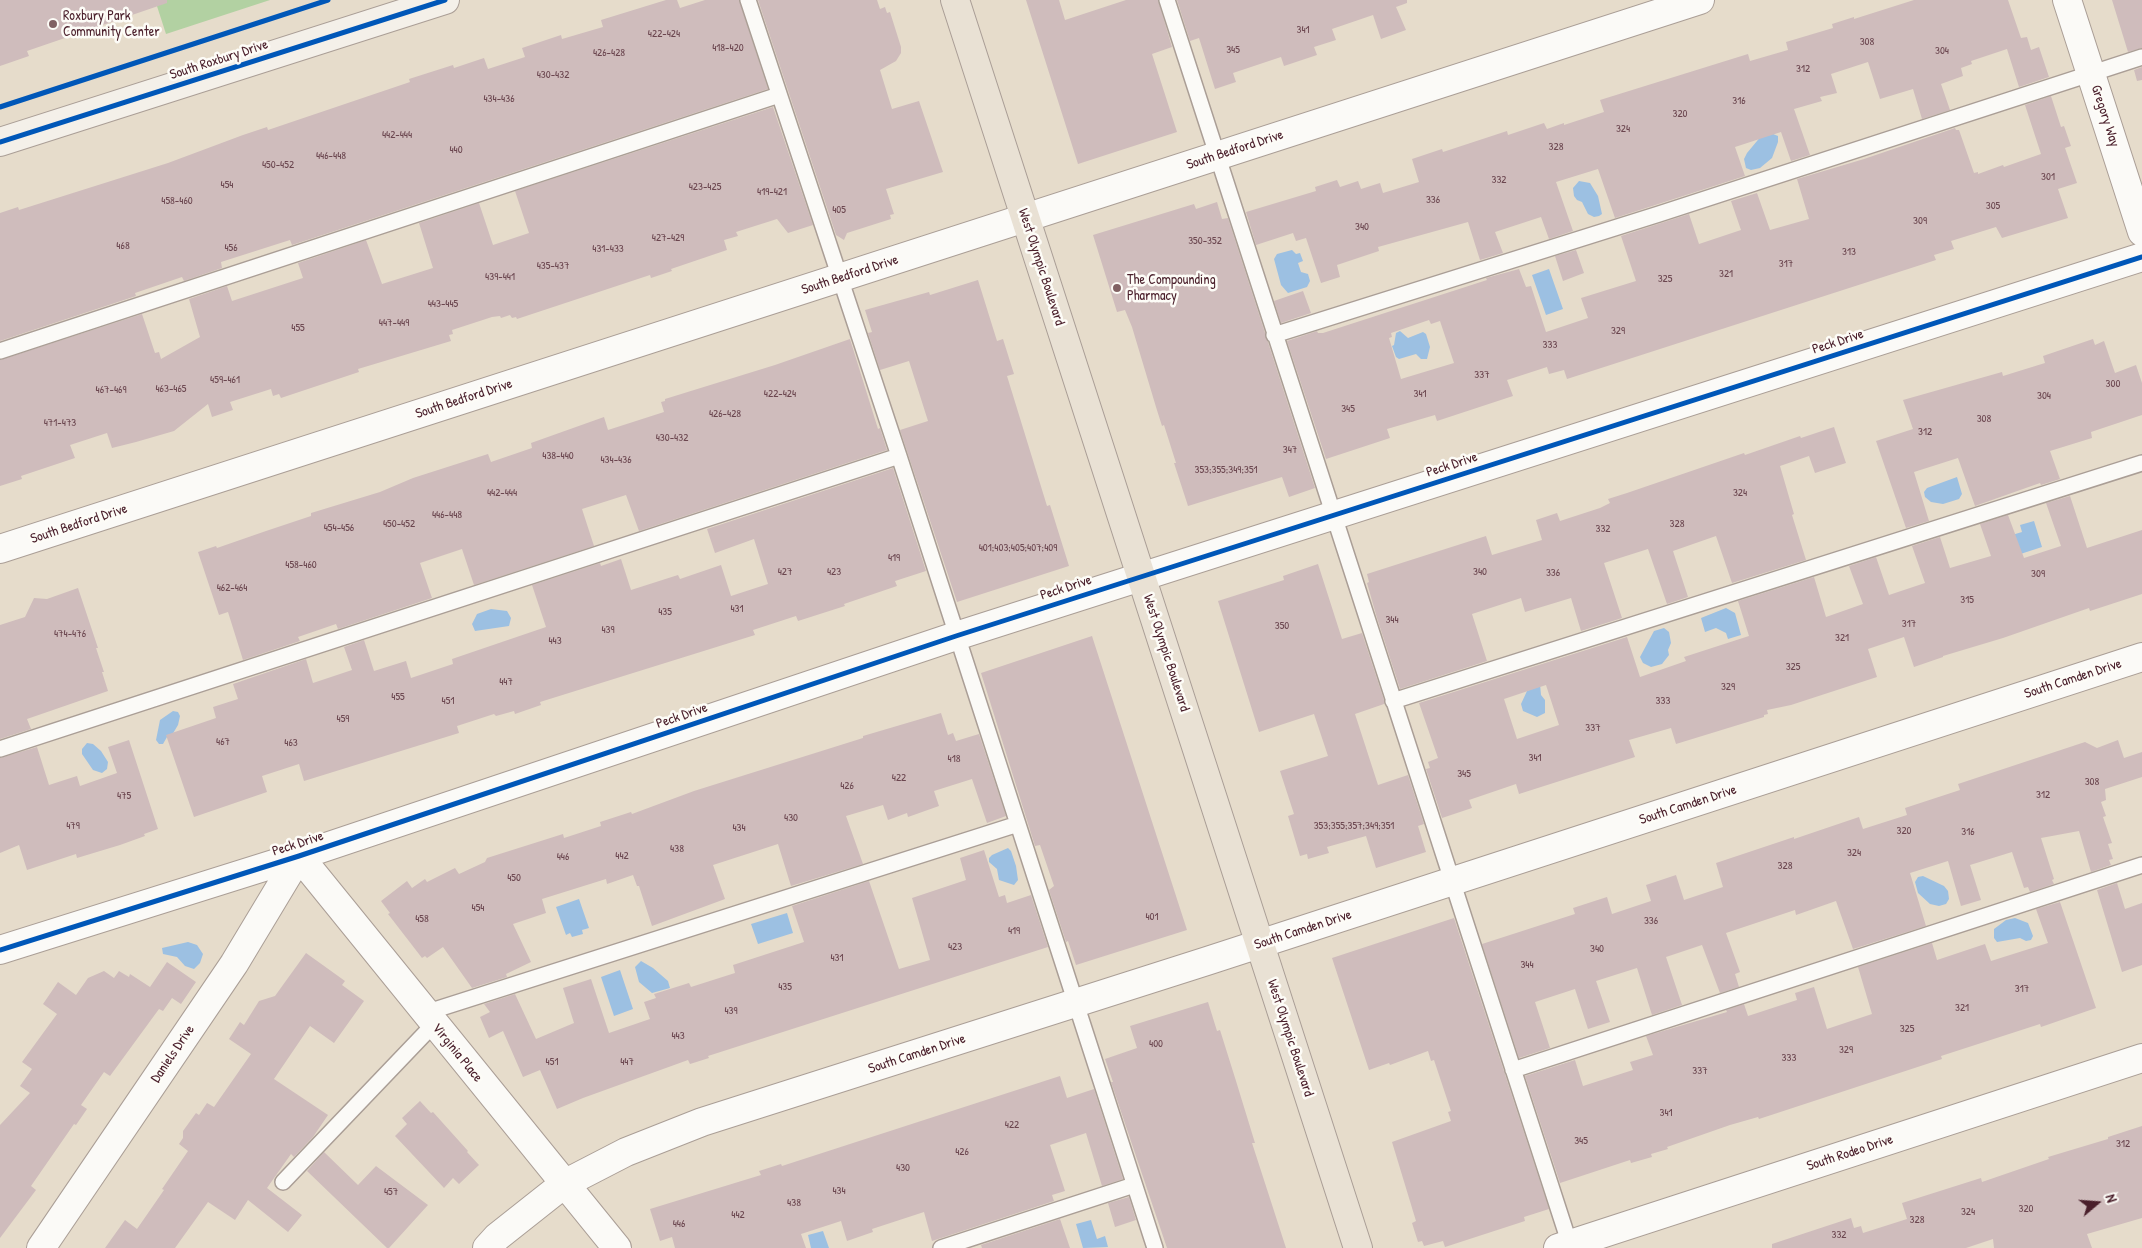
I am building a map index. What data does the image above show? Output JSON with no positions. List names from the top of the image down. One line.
{"streets":{"main road":["West Olympic Boulevard"],"street":["South Roxbury Drive","Gregory Way","South Bedford Drive","Peck Drive","South Camden Drive","Virginia Place","Daniels Drive","South Rodeo Drive"]},"crossings":[["South Bedford Drive","West Olympic Boulevard"],["West Olympic Boulevard","Peck Drive"],["West Olympic Boulevard","South Camden Drive"],["Peck Drive","Virginia Place"],["Peck Drive","Daniels Drive"],["South Camden Drive","Virginia Place"],["Virginia Place","Daniels Drive"]],"places":["Roxbury Park Community Center","The Compounding Pharmacy"],"house_numbers":["341","422-424","308","418-420","345","304","426-428","312","430-432","434-436","316","320","324","442-444","328","440","446-448","450-452","301","332","454","423-425","419-421","336","458-460","305","405","309","340","427-429","350-352","468","456","431-433","313","317","435-437","321","439-441","325","443-445","447-449","455","329","333","337","459-461","300","463-465","467-469","422-424","341","304","345","426-428","308","471-473","312","430-432","347","438-440","434-436","353;355;349;351","442-444","324","446-448","450-452","328","454-456","332","401;403;405;407;409","419","458-460","427","423","340","336","309","462-464","315","431","435","344","317","350","439","474-476","321","443","325","447","329","455","451","333","459","337","467","463","341","418","345","422","308","426","312","475","430","479","353;355;357;349;351","434","320","316","438","324","442","446","328","450","454","401","458","336","419","423","340","431","344","435","317","321","439","325","443","400","329","333","451","447","337","341","422","345","312","426","430","434","457","438","320","324","442","328","446","332"],"north":"right"}
